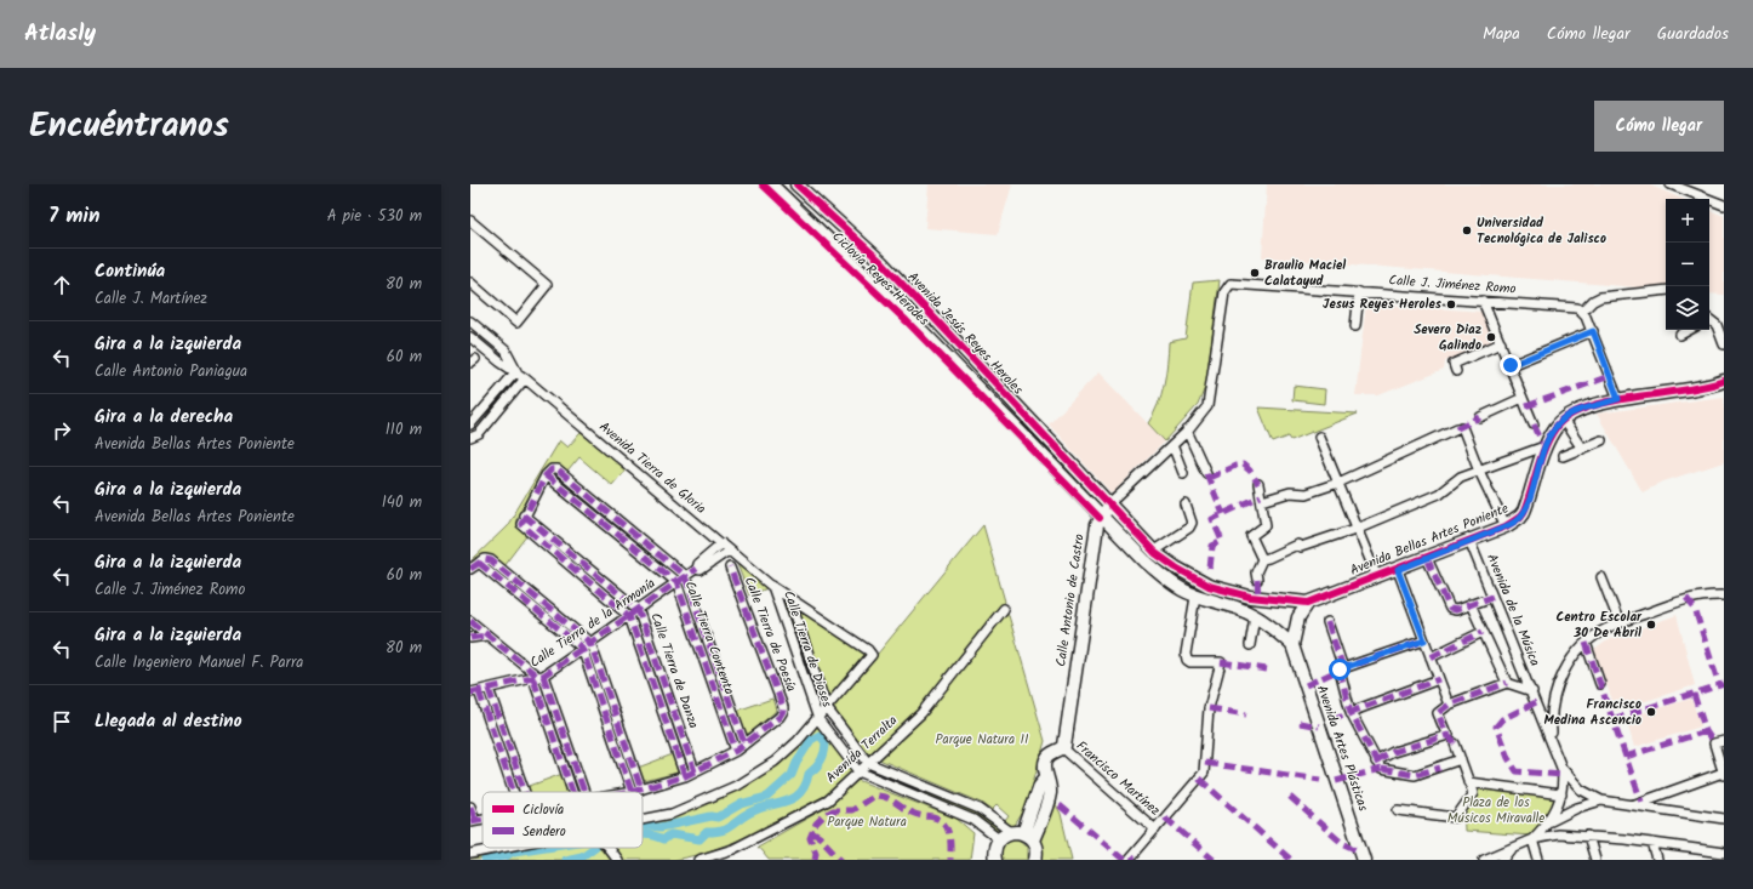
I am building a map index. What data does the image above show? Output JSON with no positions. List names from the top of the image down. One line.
{"streets":{"street":["Calle J. Jiménez Romo","Avenida Jesús Reyes Heroles","Avenida Tierra de Gloria","Avenida Bellas Artes Poniente","Calle Antonio de Castro","Avenida de la Música","Calle Tierra de la Armonía","Calle Tierra de Poesía","Calle Tierra Contenta","Calle Tierra de Dioses","Calle Tierra de Danza","Avenida Artes Plásticas","Avenida Terralta","Francisco Martínez"],"cycle path":["Ciclovía Reyes Herodes"]},"crossings":[["Calle J. Jiménez Romo","Calle Antonio de Castro"],["Avenida Jesús Reyes Heroles","Calle Antonio de Castro"],["Avenida Jesús Reyes Heroles","Avenida Artes Plásticas"],["Avenida Tierra de Gloria","Calle Tierra de la Armonía"],["Avenida Tierra de Gloria","Calle Tierra de Dioses"],["Avenida Bellas Artes Poniente","Avenida de la Música"],["Calle Antonio de Castro","Avenida Artes Plásticas"],["Calle Antonio de Castro","Francisco Martínez"],["Calle Tierra de la Armonía","Calle Tierra Contenta"],["Calle Tierra de la Armonía","Calle Tierra de Danza"],["Calle Tierra de Poesía","Calle Tierra Contenta"],["Calle Tierra de Dioses","Avenida Terralta"]],"parks":["Parque Natura II","Plaza de los Músicos Miravalle","Parque Natura"],"places":["Universidad Tecnológica de Jalisco","Braulio Maciel Calatayud","Jesus Reyes Heroles","Severo Diaz Galindo","Centro Escolar 30 De Abril","Francisco Medina Ascencio"],"legend":["Ciclovía","Sendero"],"page":{"header":"Atlasly","nav":["Mapa","Cómo llegar","Guardados"],"title":"Encuéntranos","buttons":"Cómo llegar","heading":["7 min","A pie · 530 m"],"map_buttons":["+","−"],"list":[["Continúa","Calle J. Martínez","80 m"],["Gira a la izquierda","Calle Antonio Paniagua","60 m"],["Gira a la derecha","Avenida Bellas Artes Poniente","110 m"],["Gira a la izquierda","Avenida Bellas Artes Poniente","140 m"],["Gira a la izquierda","Calle J. Jiménez Romo","60 m"],["Gira a la izquierda","Calle Ingeniero Manuel F. Parra","80 m"],"Llegada al destino"]}}
